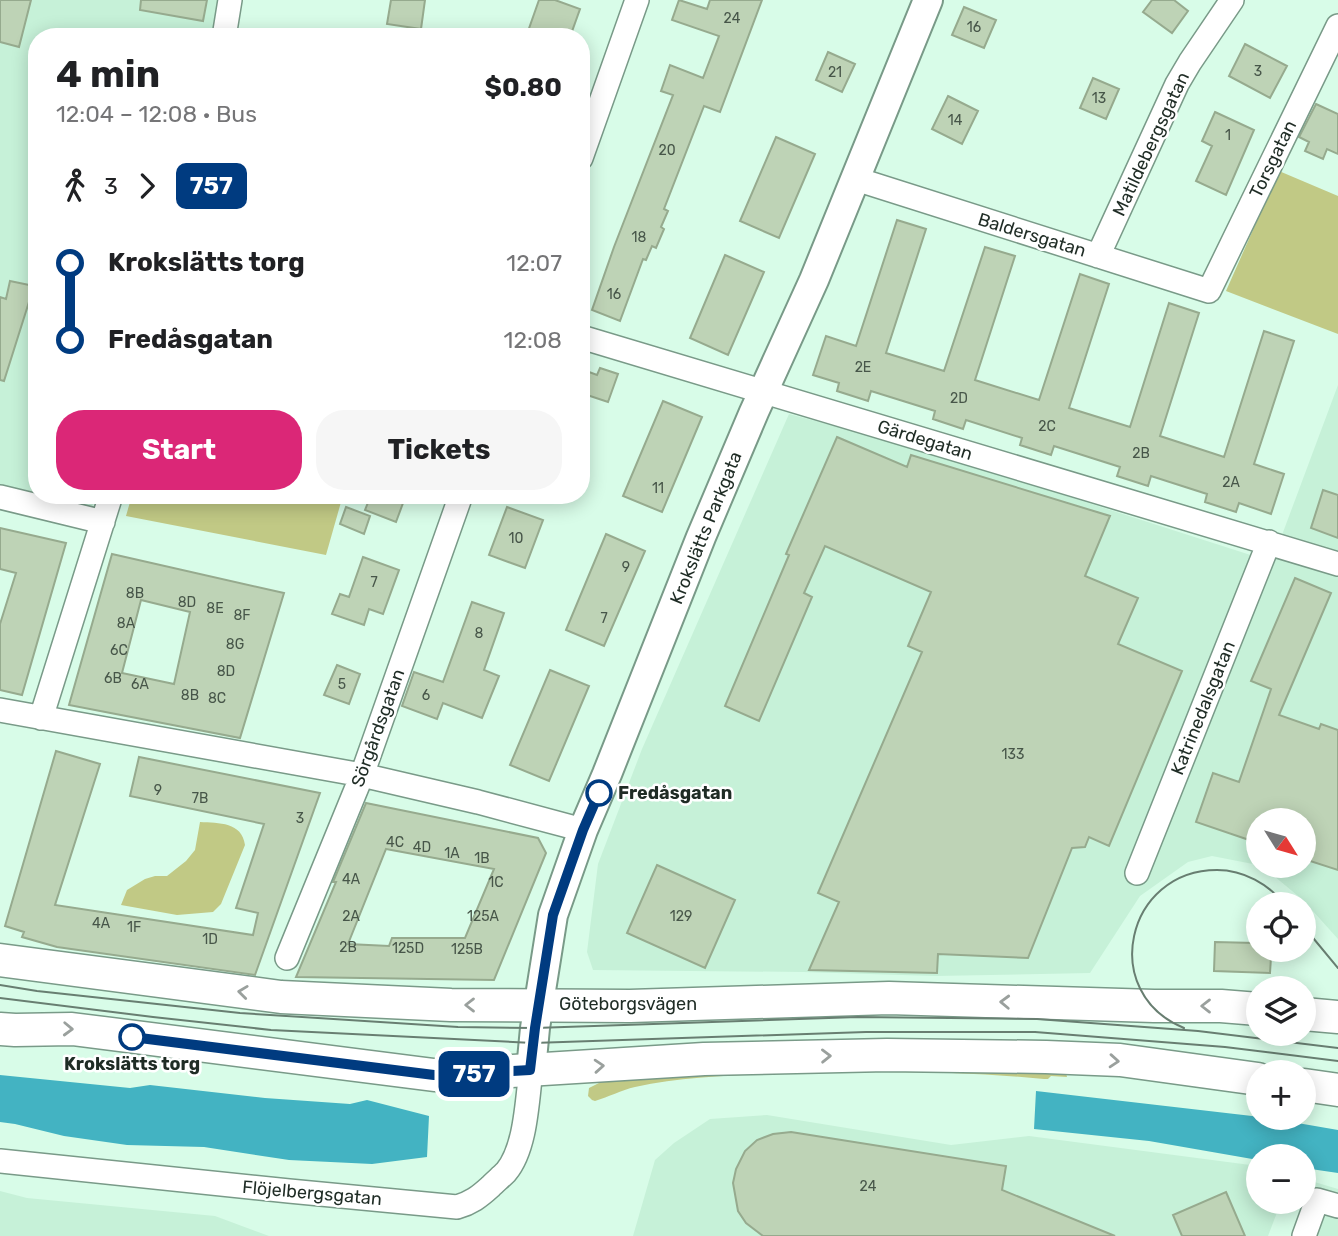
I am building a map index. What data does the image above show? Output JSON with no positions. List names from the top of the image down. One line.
{"streets":{"main road":["Göteborgsvägen"],"street":["Matildebergsgatan","Torsgatan","Baldersgatan","Gärdegatan","Krokslätts Parkgata","Katrinedalsgatan","Sörgårdsgatan","Flöjelbergsgatan"]},"crossings":[["Matildebergsgatan","Baldersgatan"],["Torsgatan","Baldersgatan"],["Baldersgatan","Krokslätts Parkgata"],["Gärdegatan","Krokslätts Parkgata"],["Gärdegatan","Katrinedalsgatan"],["Krokslätts Parkgata","Göteborgsvägen"],["Krokslätts Parkgata","Flöjelbergsgatan"]],"places":["Fredåsgatan","Krokslätts torg"],"lines":["bus line 757"],"house_numbers":["24","16","3","21","13","14","1","20","18","16","2E","2D","2C","2B","2A","11","10","9","7","8B","8D","8E","8F","7","8A","8","8G","6C","8D","6B","6A","5","8B","6","8C","133","9","7B","3","4C","4D","1A","1B","4A","1C","2A","125A","129","4A","1F","1D","2B","125D","125B","24"],"north":"bottom right","page":{"on_map":"757","heading":["4 min","12:04 – 12:08 · Bus","$0.80"],"legs":["3","757"],"list":[{"name":"Krokslätts torg","value":"12:07"},{"name":"Fredåsgatan","value":"12:08"}],"buttons":["Start","Tickets"],"map_buttons":["+","−"]}}
